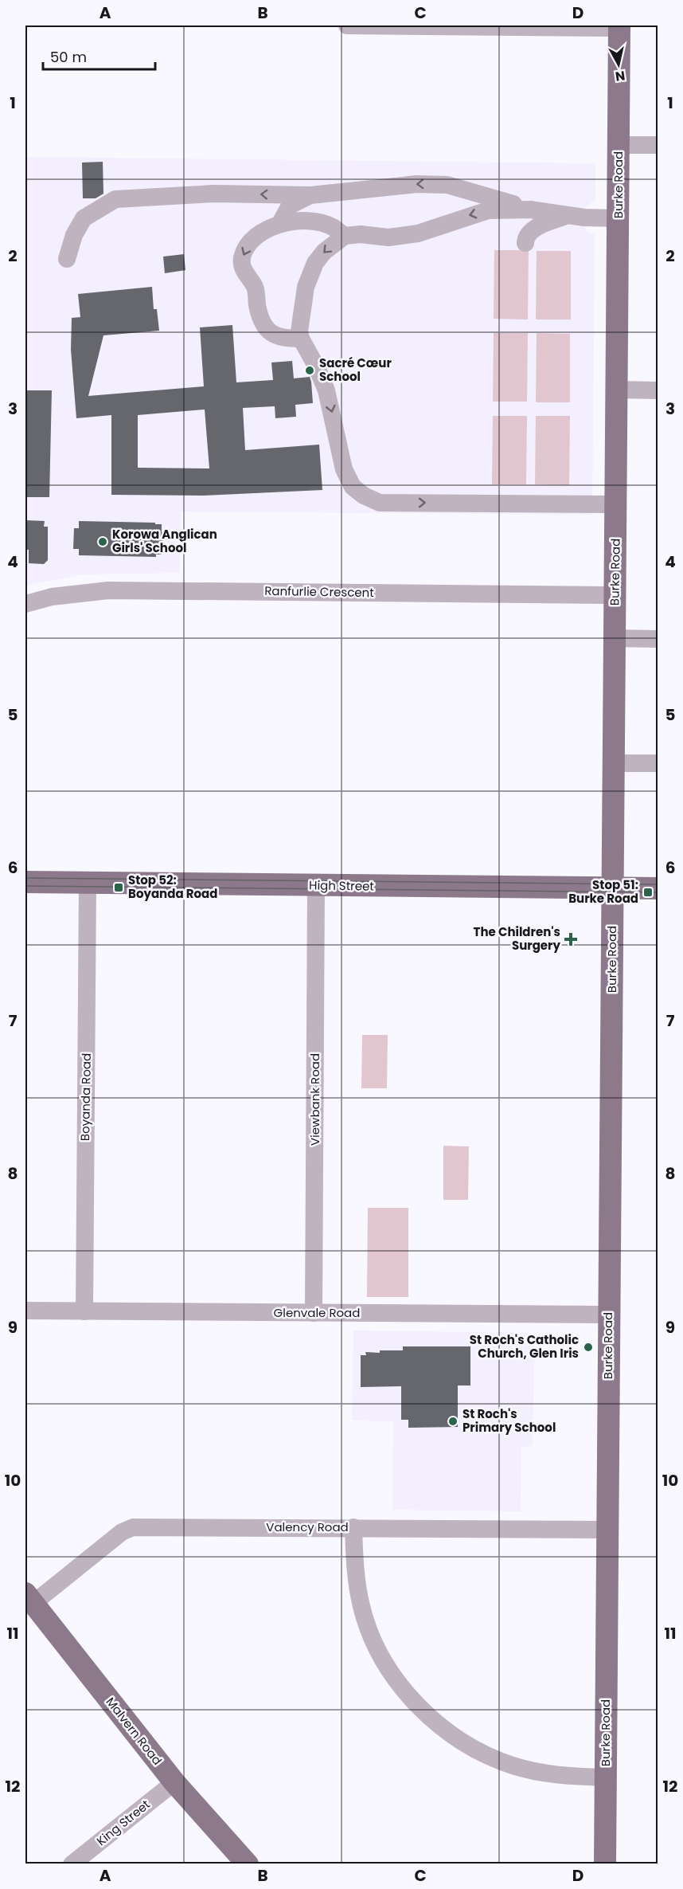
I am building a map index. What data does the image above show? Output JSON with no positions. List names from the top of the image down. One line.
{"streets":{"main road":["Burke Road","High Street","Malvern Road"],"street":["Ranfurlie Crescent","Boyanda Road","Viewbank Road","Glenvale Road","Valency Road","King Street"]},"crossings":[["Burke Road","Ranfurlie Crescent"],["Burke Road","High Street"],["Burke Road","Glenvale Road"],["Burke Road","Valency Road"],["High Street","Boyanda Road"],["High Street","Viewbank Road"],["Boyanda Road","Glenvale Road"],["Viewbank Road","Glenvale Road"],["Valency Road","Malvern Road"],["Malvern Road","King Street"]],"places":{"other":["Sacré Cœur School","Korowa Anglican Girls' School","St Roch's Catholic Church, Glen Iris","St Roch's Primary School"],"transit":["Stop 52: Boyanda Road","Stop 51: Burke Road"],"health":["The Children's Surgery"]},"scale_bar":"50 m","north":"bottom","grid":{"columns":["A","B","C","D"],"rows":["1","2","3","4","5","6","7","8","9","10","11","12"]}}
